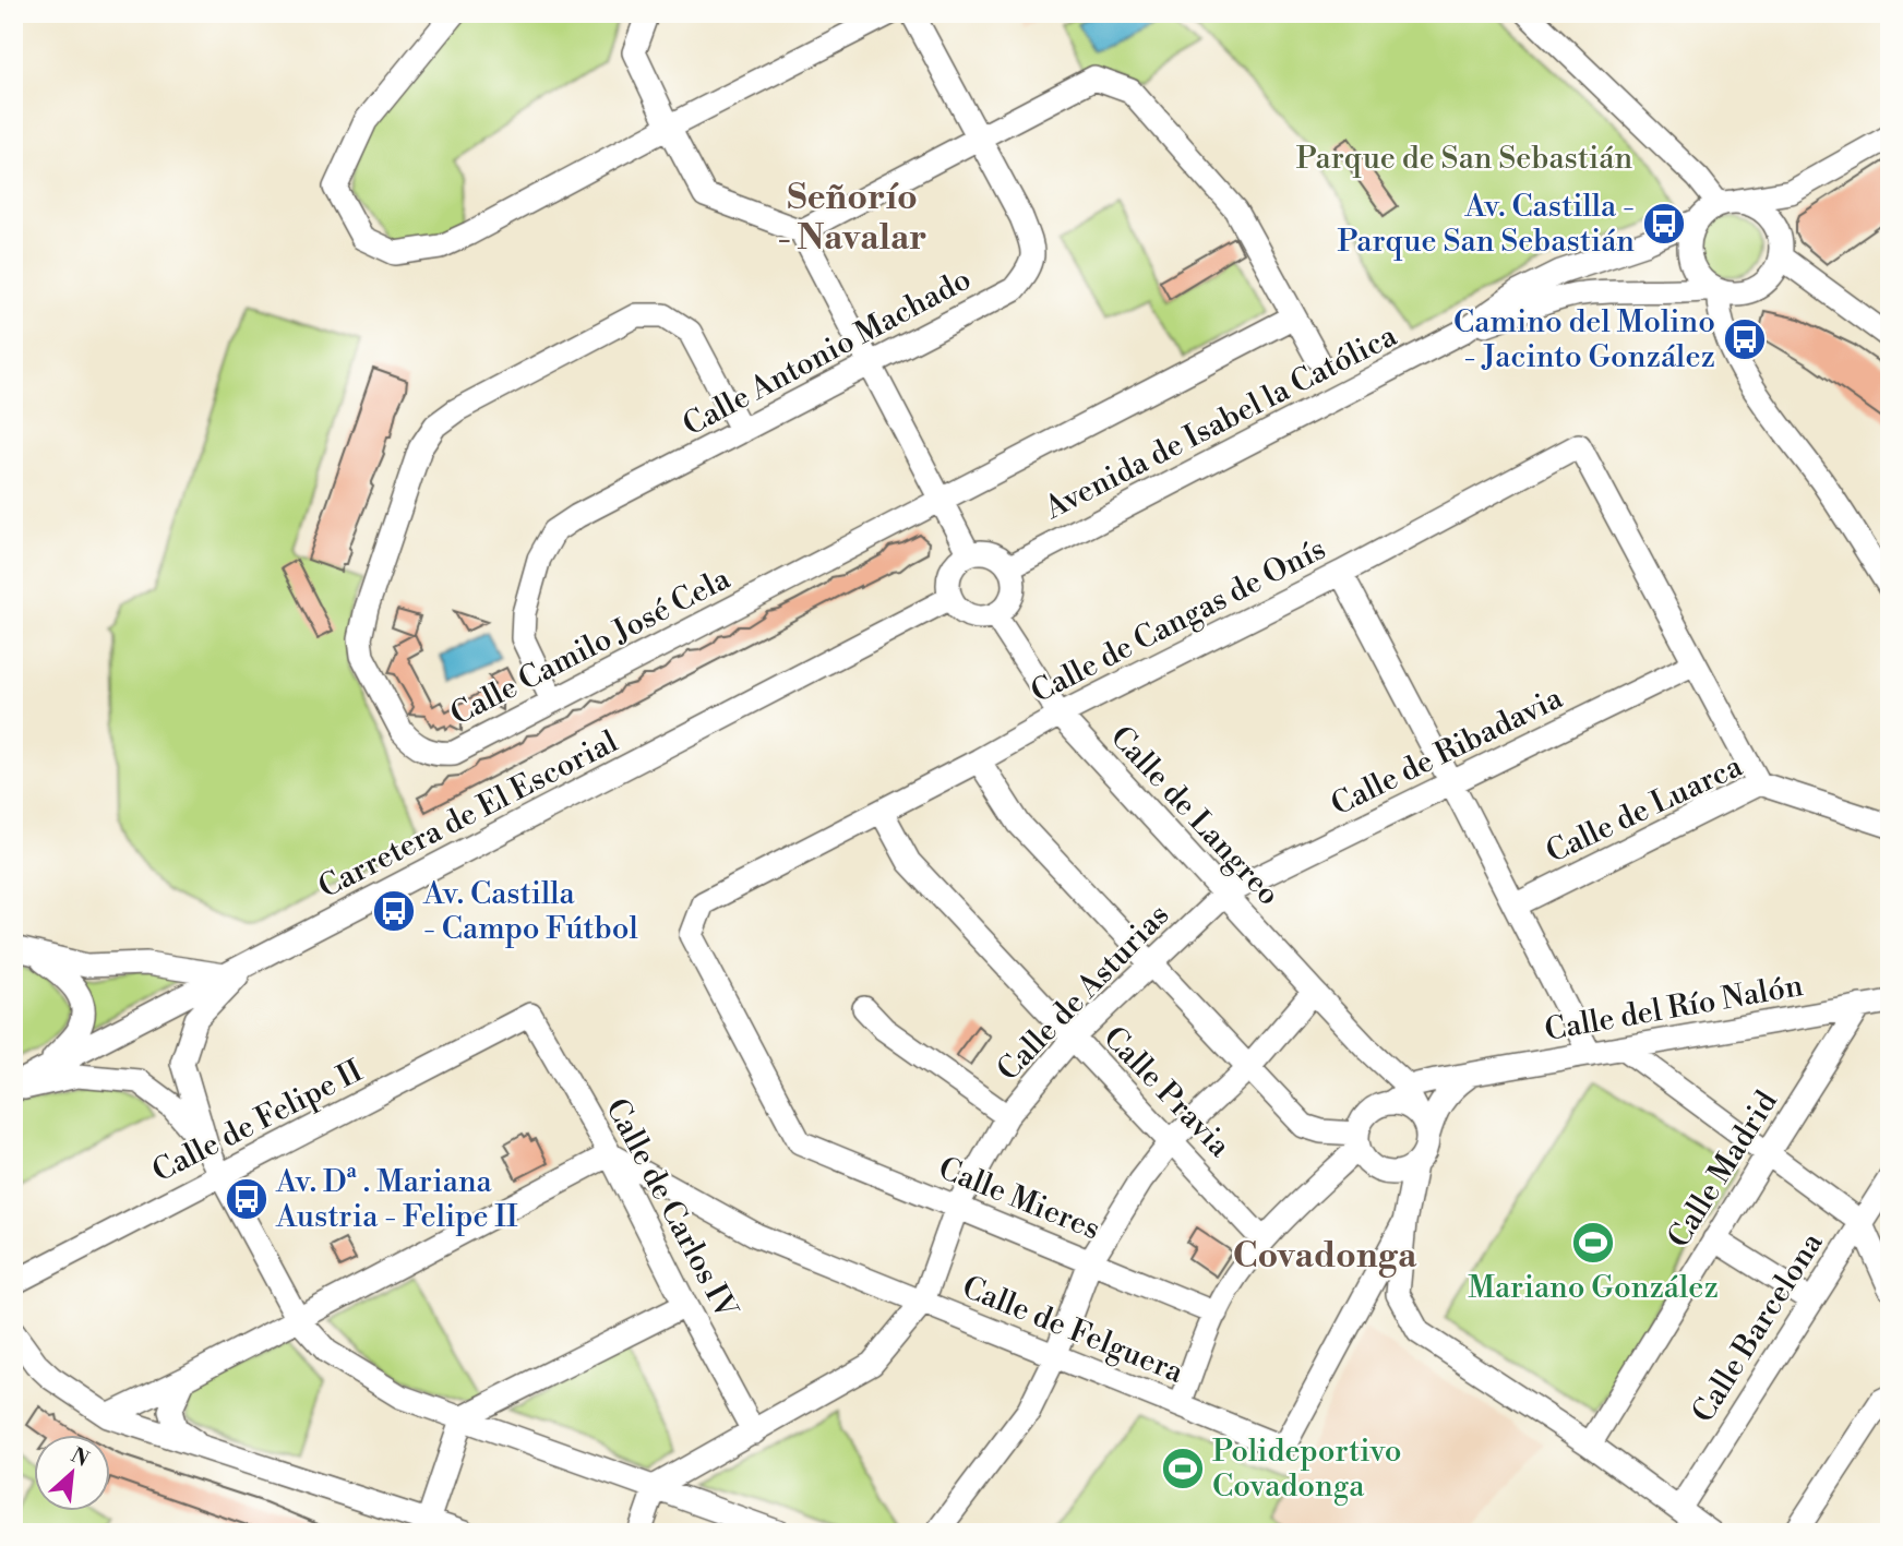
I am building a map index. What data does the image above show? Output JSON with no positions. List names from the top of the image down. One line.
{"streets":{"street":["Calle Antonio Machado","Avenida de Isabel la Católica","Calle de Cangas de Onís","Calle Camilo José Cela","Calle de Ribadavia","Calle de Luarca","Carretera de El Escorial","Calle de Langreo","Calle de Asturias","Calle del Río Nalón","Calle Pravia","Calle de Felipe II","Calle Madrid","Calle Mieres","Calle de Carlos IV","Calle Barcelona","Calle de Felguera"]},"crossings":[["Calle Antonio Machado","Calle Camilo José Cela"],["Avenida de Isabel la Católica","Carretera de El Escorial"],["Avenida de Isabel la Católica","Calle de Langreo"],["Calle de Cangas de Onís","Calle de Ribadavia"],["Calle de Cangas de Onís","Calle de Luarca"],["Calle de Cangas de Onís","Calle de Langreo"],["Calle de Cangas de Onís","Calle Pravia"],["Calle de Cangas de Onís","Calle Mieres"],["Calle de Ribadavia","Calle de Langreo"],["Calle de Ribadavia","Calle de Asturias"],["Carretera de El Escorial","Calle de Langreo"],["Calle de Langreo","Calle de Asturias"],["Calle de Langreo","Calle del Río Nalón"],["Calle de Asturias","Calle Pravia"],["Calle de Asturias","Calle Mieres"],["Calle de Asturias","Calle de Carlos IV"],["Calle de Asturias","Calle de Felguera"],["Calle del Río Nalón","Calle Madrid"],["Calle de Felipe II","Calle de Carlos IV"],["Calle de Carlos IV","Calle de Felguera"]],"districts":["Señorío - Navalar","Covadonga"],"parks":["Parque de San Sebastián"],"places":{"bus stop":["Av. Castilla - Parque San Sebastián","Camino del Molino - Jacinto González","Av. Castilla - Campo Fútbol","Av. Dª . Mariana Austria - Felipe II"],"sports":["Mariano González","Polideportivo Covadonga"]},"north":"top right"}
